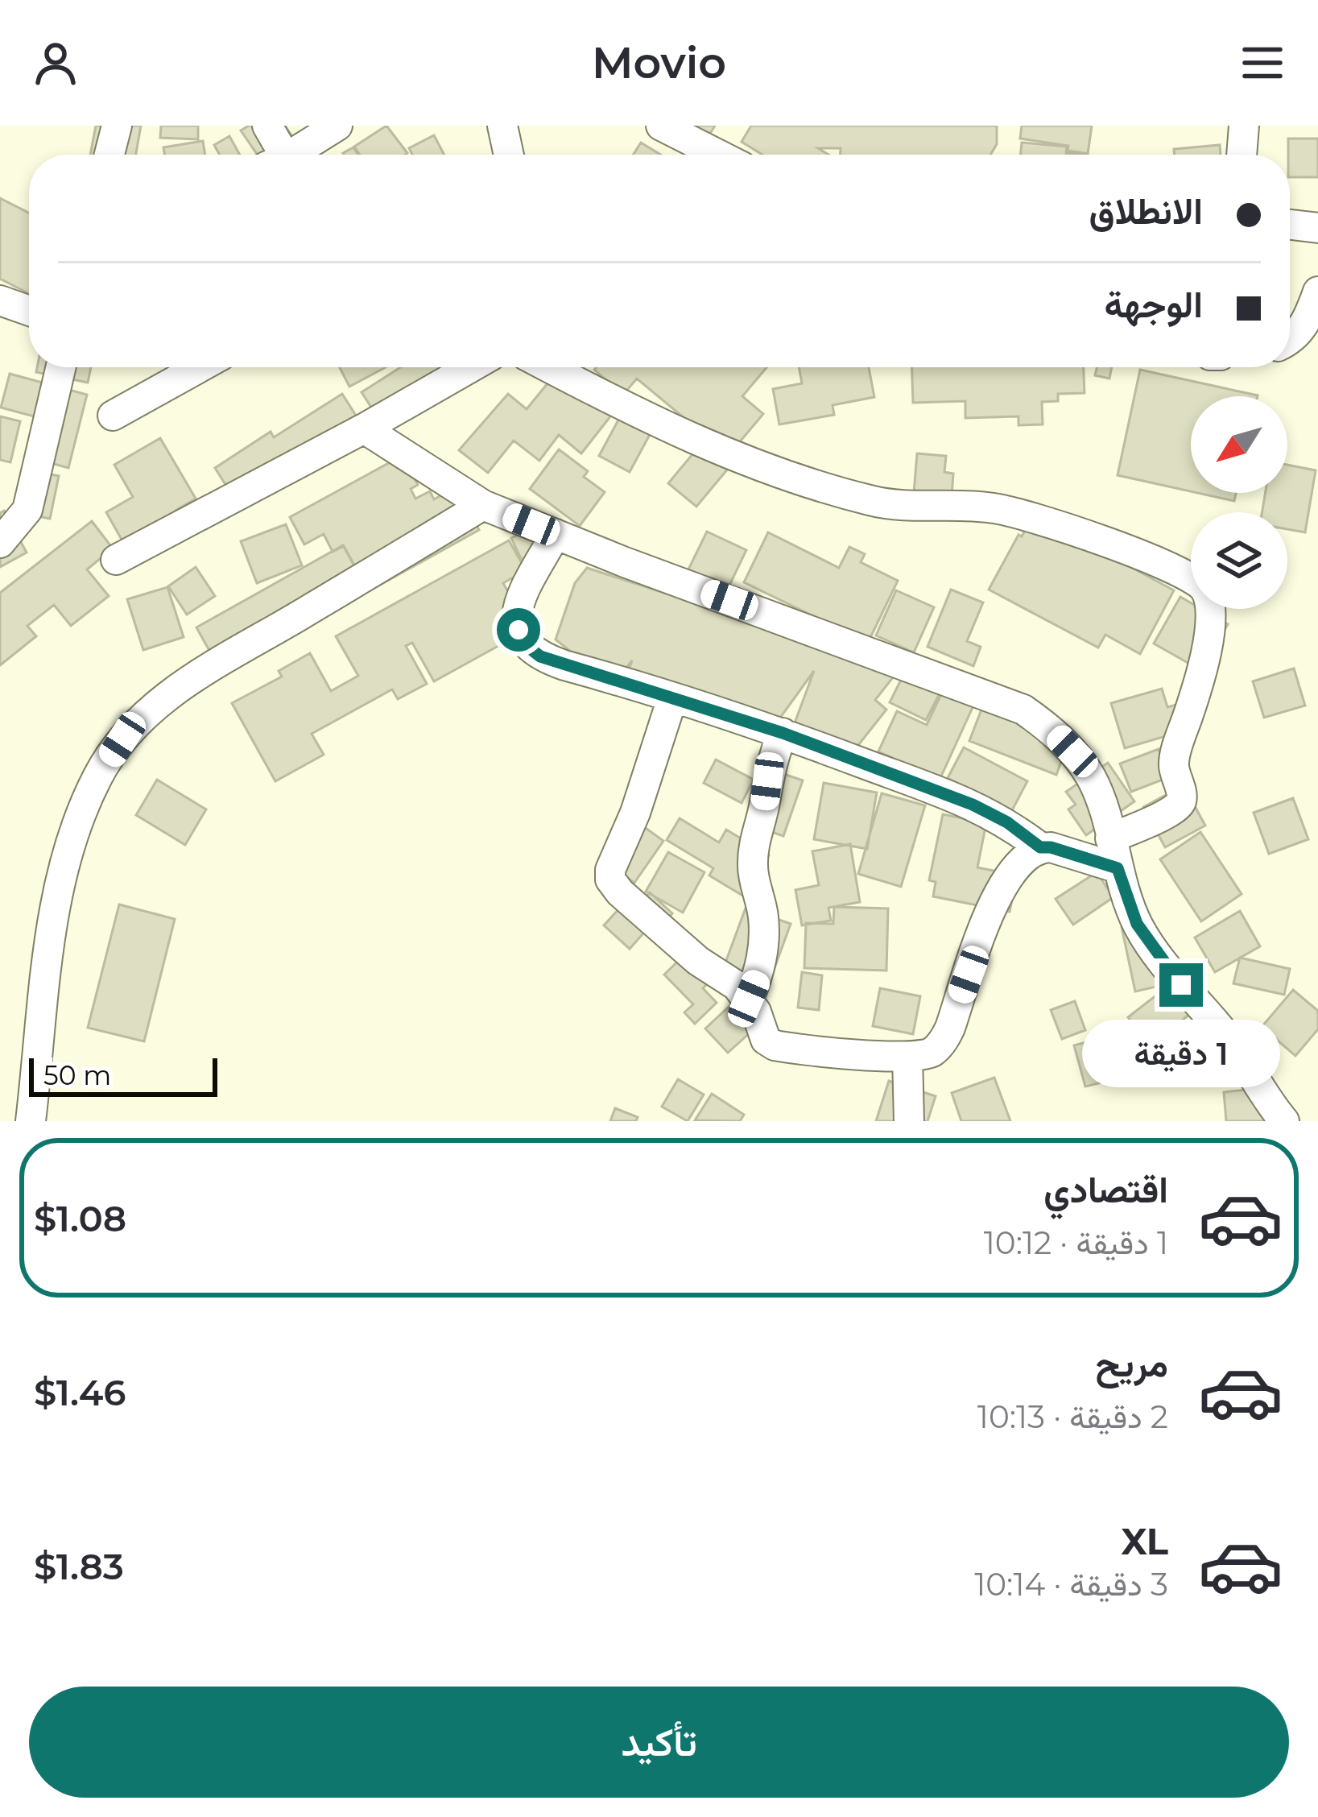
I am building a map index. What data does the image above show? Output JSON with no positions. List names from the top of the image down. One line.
{"scale_bar":"50 m","north":"bottom left","page":{"header":"Movio","banner":["الانطلاق","الوجهة"],"bubble":"1 دقيقة","scale":"50 m","list":[{"name":"اقتصادي","note":"1 دقيقة · 10:12","value":"$1.08"},{"name":"مريح","note":"2 دقيقة · 10:13","value":"$1.46"},{"name":"XL","note":"3 دقيقة · 10:14","value":"$1.83"}],"buttons":"تأكيد"}}
